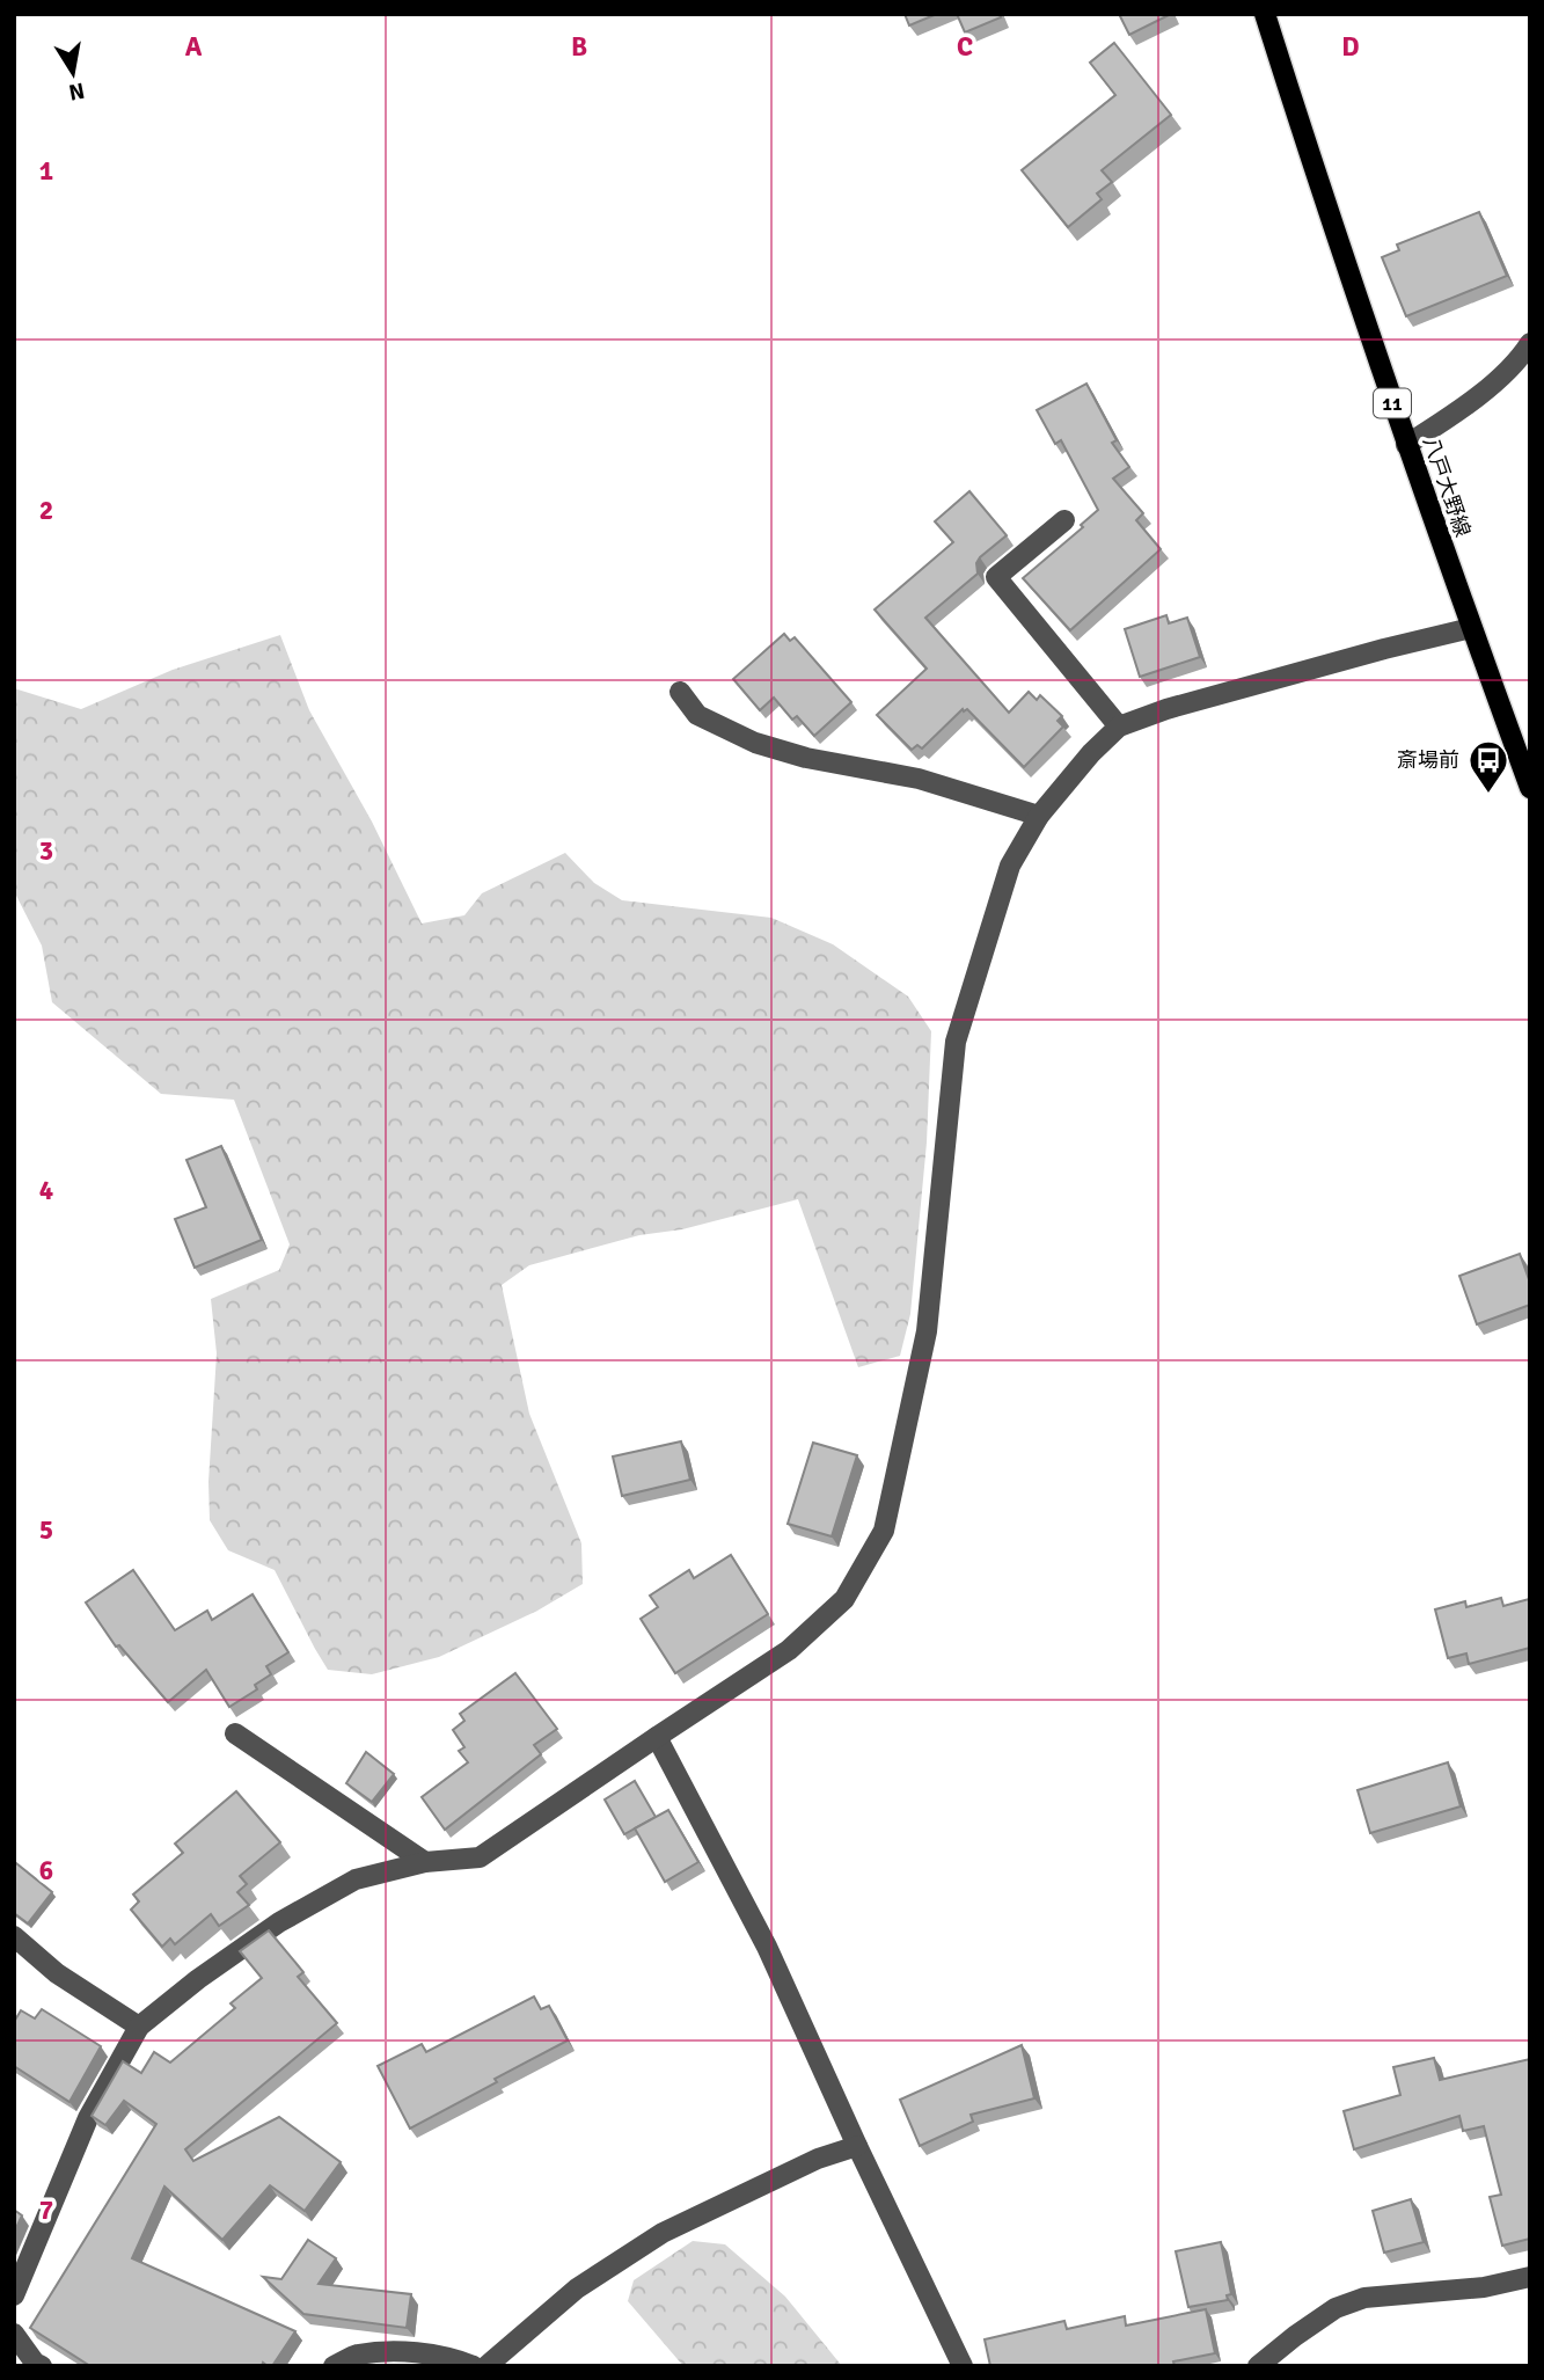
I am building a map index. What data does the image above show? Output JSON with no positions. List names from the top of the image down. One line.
{"streets":{"main road":["11","八戸大野線"]},"places":{"bus stop":["斎場前"]},"north":"bottom","grid":{"columns":["A","B","C","D"],"rows":["1","2","3","4","5","6","7"]}}
